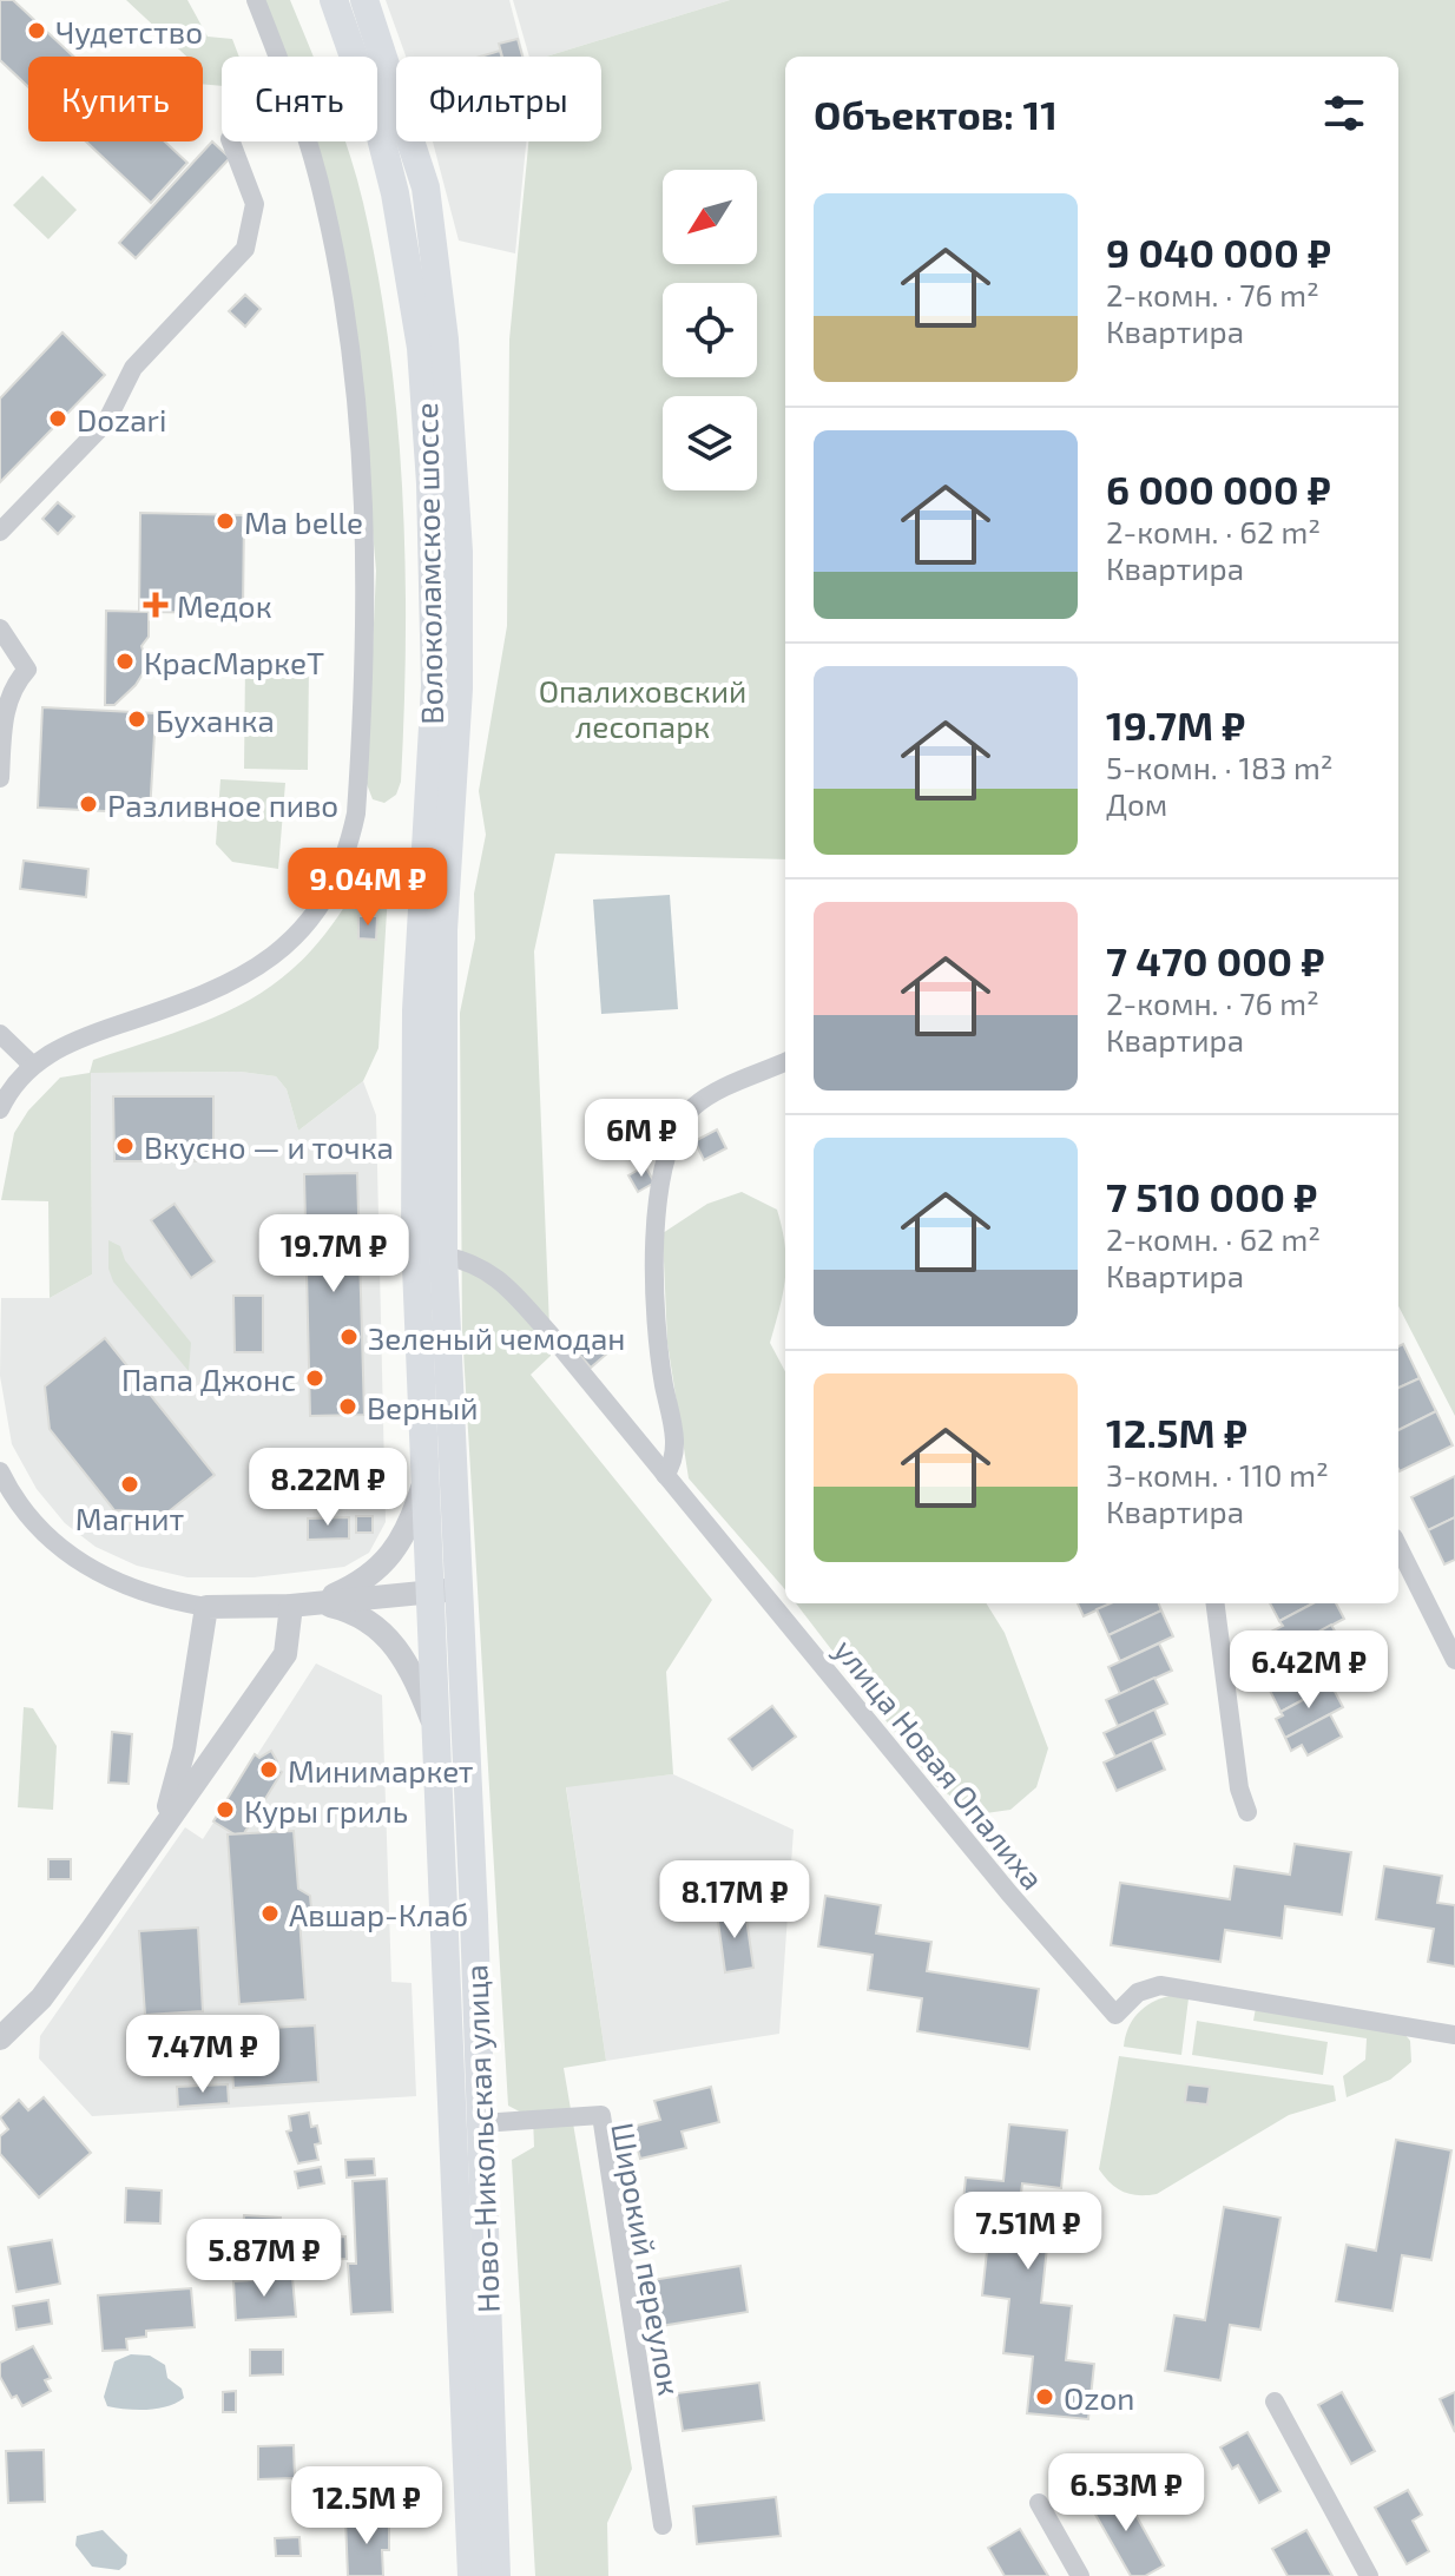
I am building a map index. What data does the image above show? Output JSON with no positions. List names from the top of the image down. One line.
{"streets":{"main road":["Волоколамское шоссе","Ново-Никольская улица"],"street":["улица Новая Опалиха","Широкий переулок"]},"crossings":[["Волоколамское шоссе","улица Новая Опалиха"],["Волоколамское шоссе","Ново-Никольская улица"],["Ново-Никольская улица","Широкий переулок"]],"parks":["Опалиховский лесопарк"],"places":{"other":["Чудетство","Dozari","Ma belle","КрасМаркеТ","Буханка","Разливное пиво","Вкусно — и точка","Зеленый чемодан","Папа Джонс","Верный","Магнит","Минимаркет","Куры гриль","Авшар-Клаб","Ozon"],"health":["Медок"]},"north":"bottom left","page":{"chip":["Купить","Снять","Фильтры"],"heading":"Объектов: 11","list":[{"name":"9 040 000 ₽","note":"2-комн. · 76 m² · Квартира"},{"name":"6 000 000 ₽","note":"2-комн. · 62 m² · Квартира"},{"name":"19.7M ₽","note":"5-комн. · 183 m² · Дом"},{"name":"7 470 000 ₽","note":"2-комн. · 76 m² · Квартира"},{"name":"7 510 000 ₽","note":"2-комн. · 62 m² · Квартира"},{"name":"12.5M ₽","note":"3-комн. · 110 m² · Квартира"}],"price":["9.04M ₽","6M ₽","19.7M ₽","8.22M ₽","6.42M ₽","8.17M ₽","7.47M ₽","7.51M ₽","5.87M ₽","6.53M ₽","12.5M ₽"]}}
